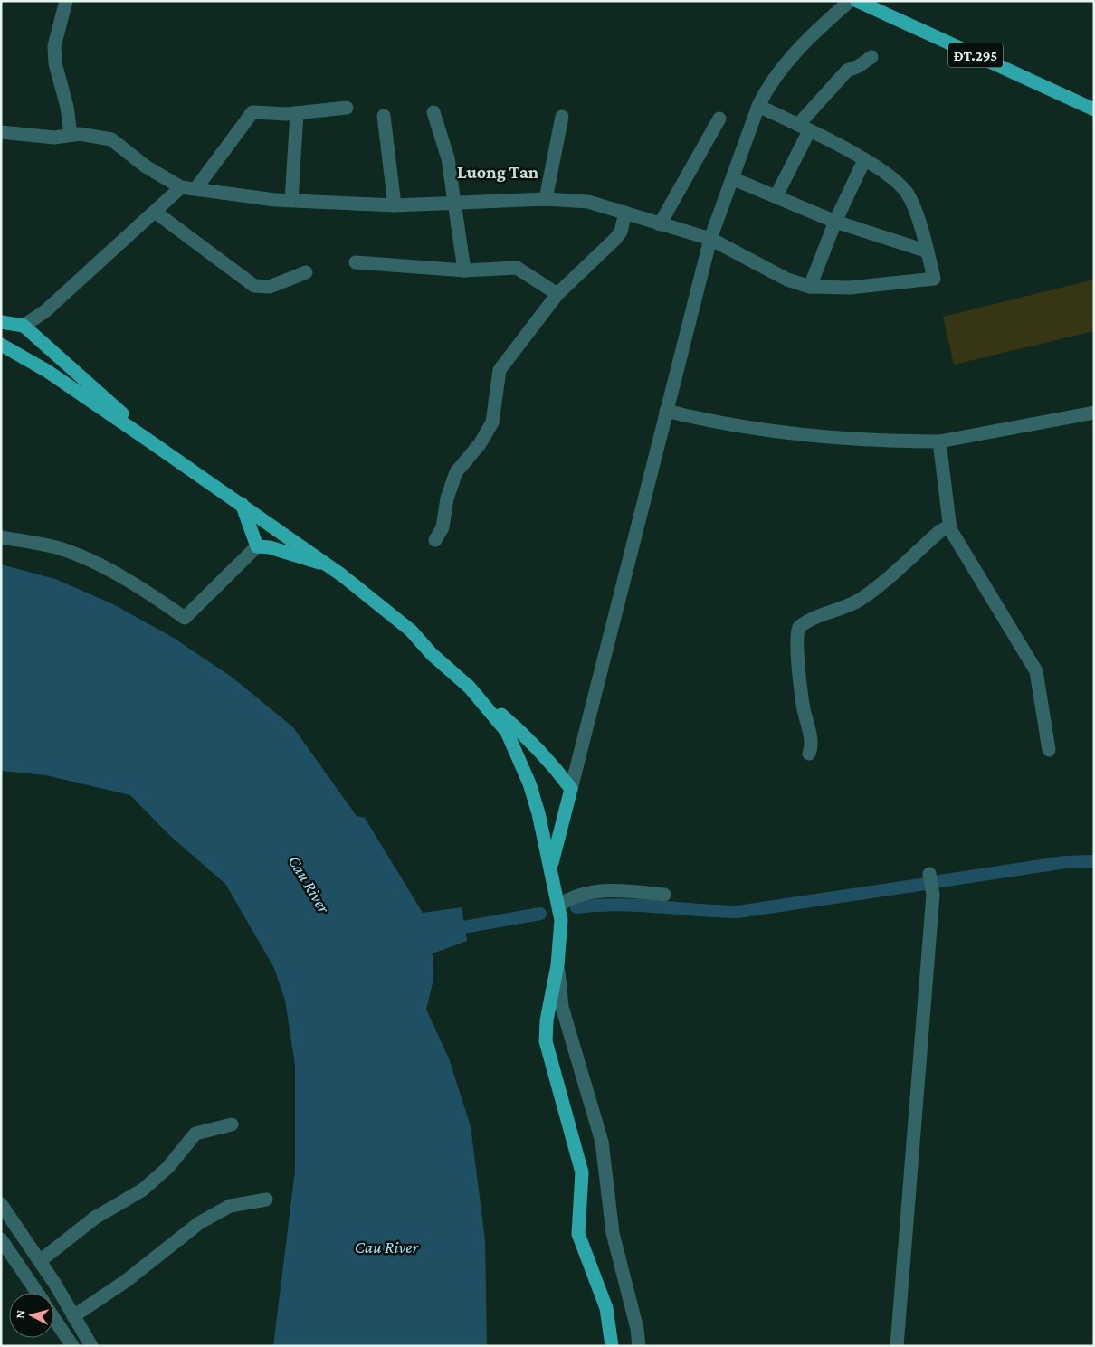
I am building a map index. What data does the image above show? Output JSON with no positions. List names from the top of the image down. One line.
{"streets":{"main road":["ĐT.295"]},"districts":["Luong Tan"],"water":["Cau River"],"north":"left"}
